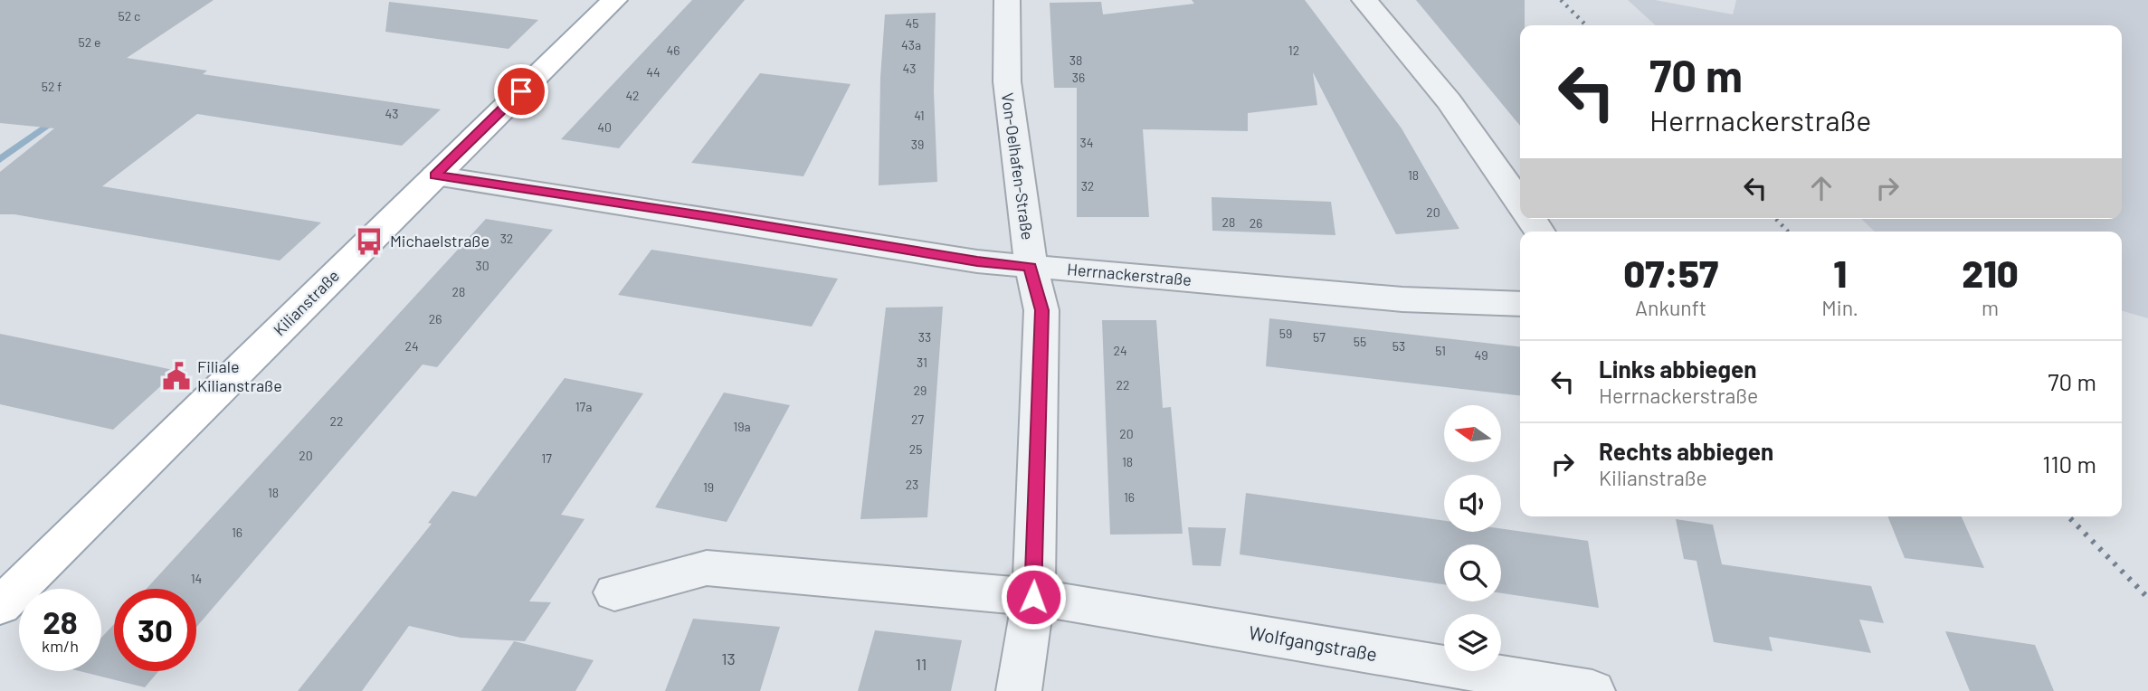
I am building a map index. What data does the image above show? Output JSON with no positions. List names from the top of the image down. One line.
{"streets":{"main road":["Kilianstraße"],"street":["Von-Oelhafen-Straße","Herrnackerstraße","Wolfgangstraße"]},"crossings":[["Von-Oelhafen-Straße","Herrnackerstraße"],["Von-Oelhafen-Straße","Wolfgangstraße"],["Herrnackerstraße","Kilianstraße"]],"places":{"bus stop":["Michaelstraße"],"public building":["Filiale Kilianstraße"]},"house_numbers":["52 c","45","52 e","43a","46","12","38","43","44","36","52 f","42","43","41","40","34","39","18","32","20","28","26","32","30","28","26","59","33","57","55","24","53","24","51","49","31","22","29","17a","27","22","19a","20","25","20","17","18","23","19","18","16","16","14","13","11"],"north":"left","page":{"turn":["70 m","Herrnackerstraße"],"eta":["07:57","Ankunft","1","Min.","210","m"],"list":[{"name":"Links abbiegen","note":"Herrnackerstraße","value":"70 m"},{"name":"Rechts abbiegen","note":"Kilianstraße","value":"110 m"}],"speed":"28 km/h","limit":"30"}}
